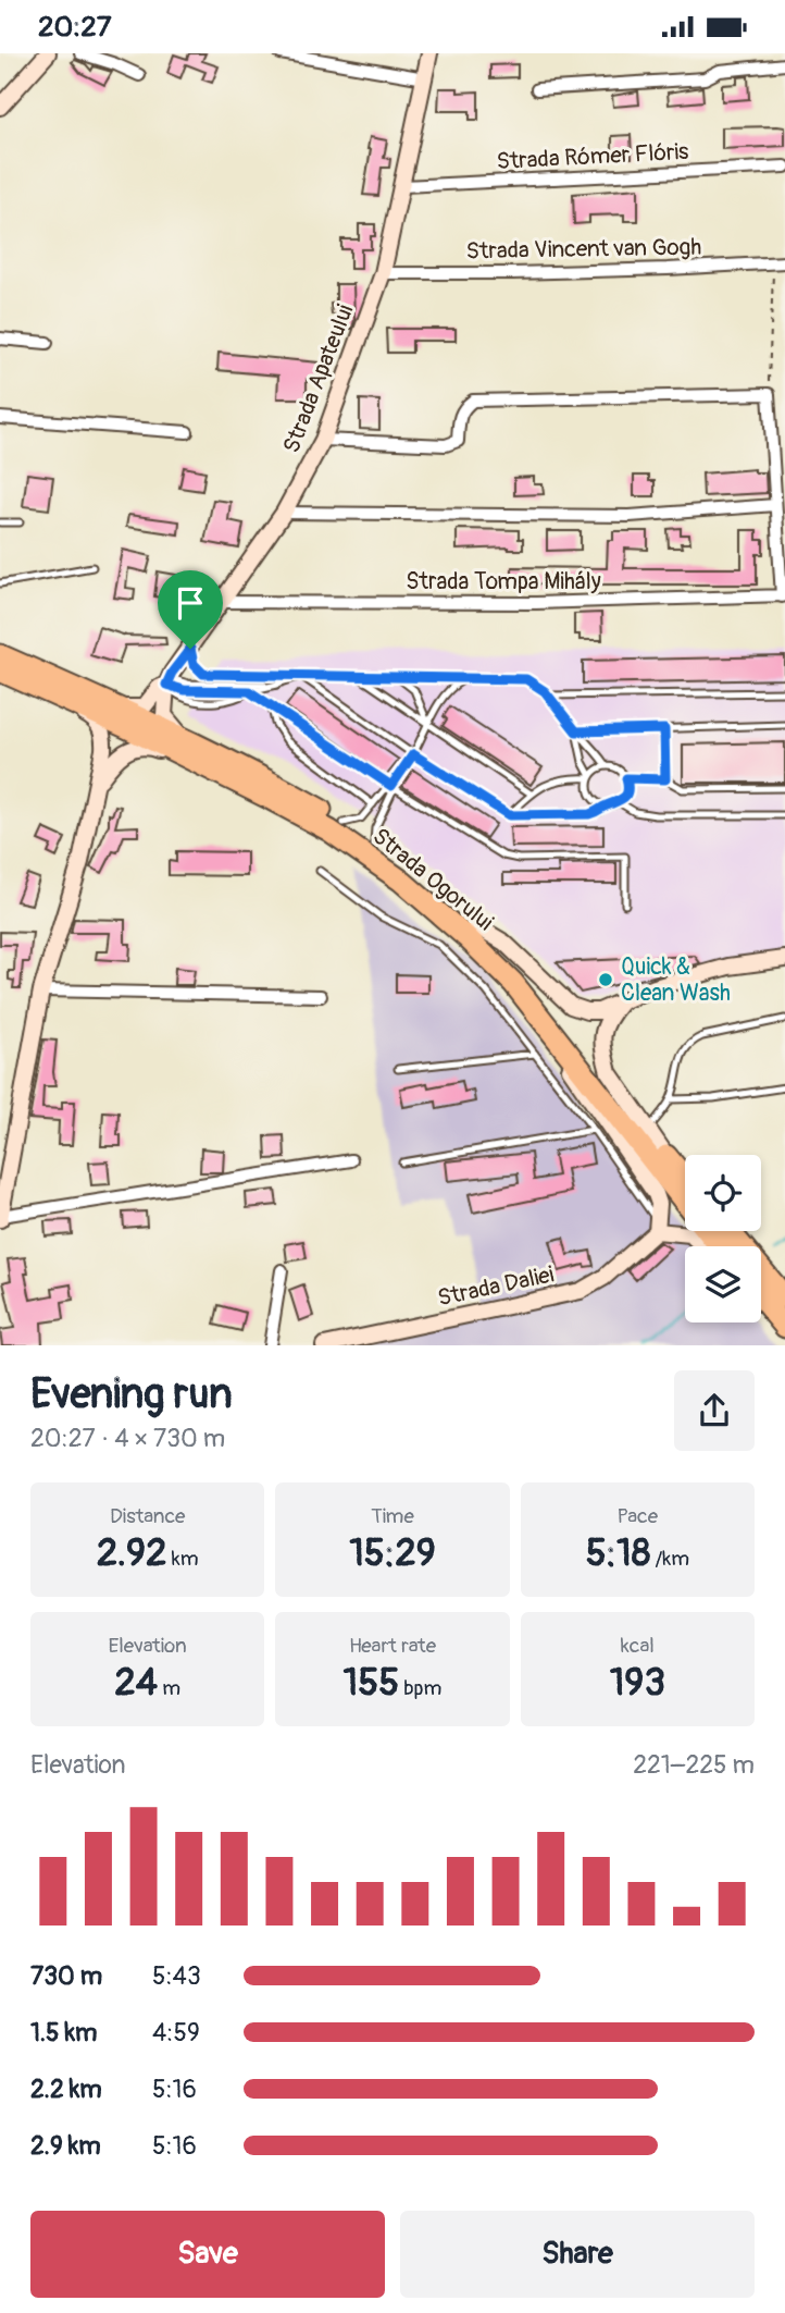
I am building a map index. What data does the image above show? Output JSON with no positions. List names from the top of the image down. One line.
{"streets":{"highway":["Strada Ogorului"],"street":["Strada Rómer Flóris","Strada Vincent van Gogh","Strada Apateului","Strada Tompa Mihály","Strada Daliei"]},"crossings":[["Strada Rómer Flóris","Strada Apateului"],["Strada Vincent van Gogh","Strada Apateului"],["Strada Apateului","Strada Tompa Mihály"],["Strada Apateului","Strada Ogorului"]],"places":["Quick & Clean Wash"],"page":{"status":"20:27","heading":["Evening run","20:27 · 4 × 730 m"],"stats":[["Distance","2.92 km"],["Time","15:29"],["Pace","5:18 /km"],["Elevation","24 m"],["Heart rate","155 bpm"],["kcal","193"]],"chart":["Elevation","221–225 m"],"list":[{"name":"730 m","note":"5:43"},{"name":"1.5 km","note":"4:59"},{"name":"2.2 km","note":"5:16"},{"name":"2.9 km","note":"5:16"}],"buttons":["Save","Share"]}}
